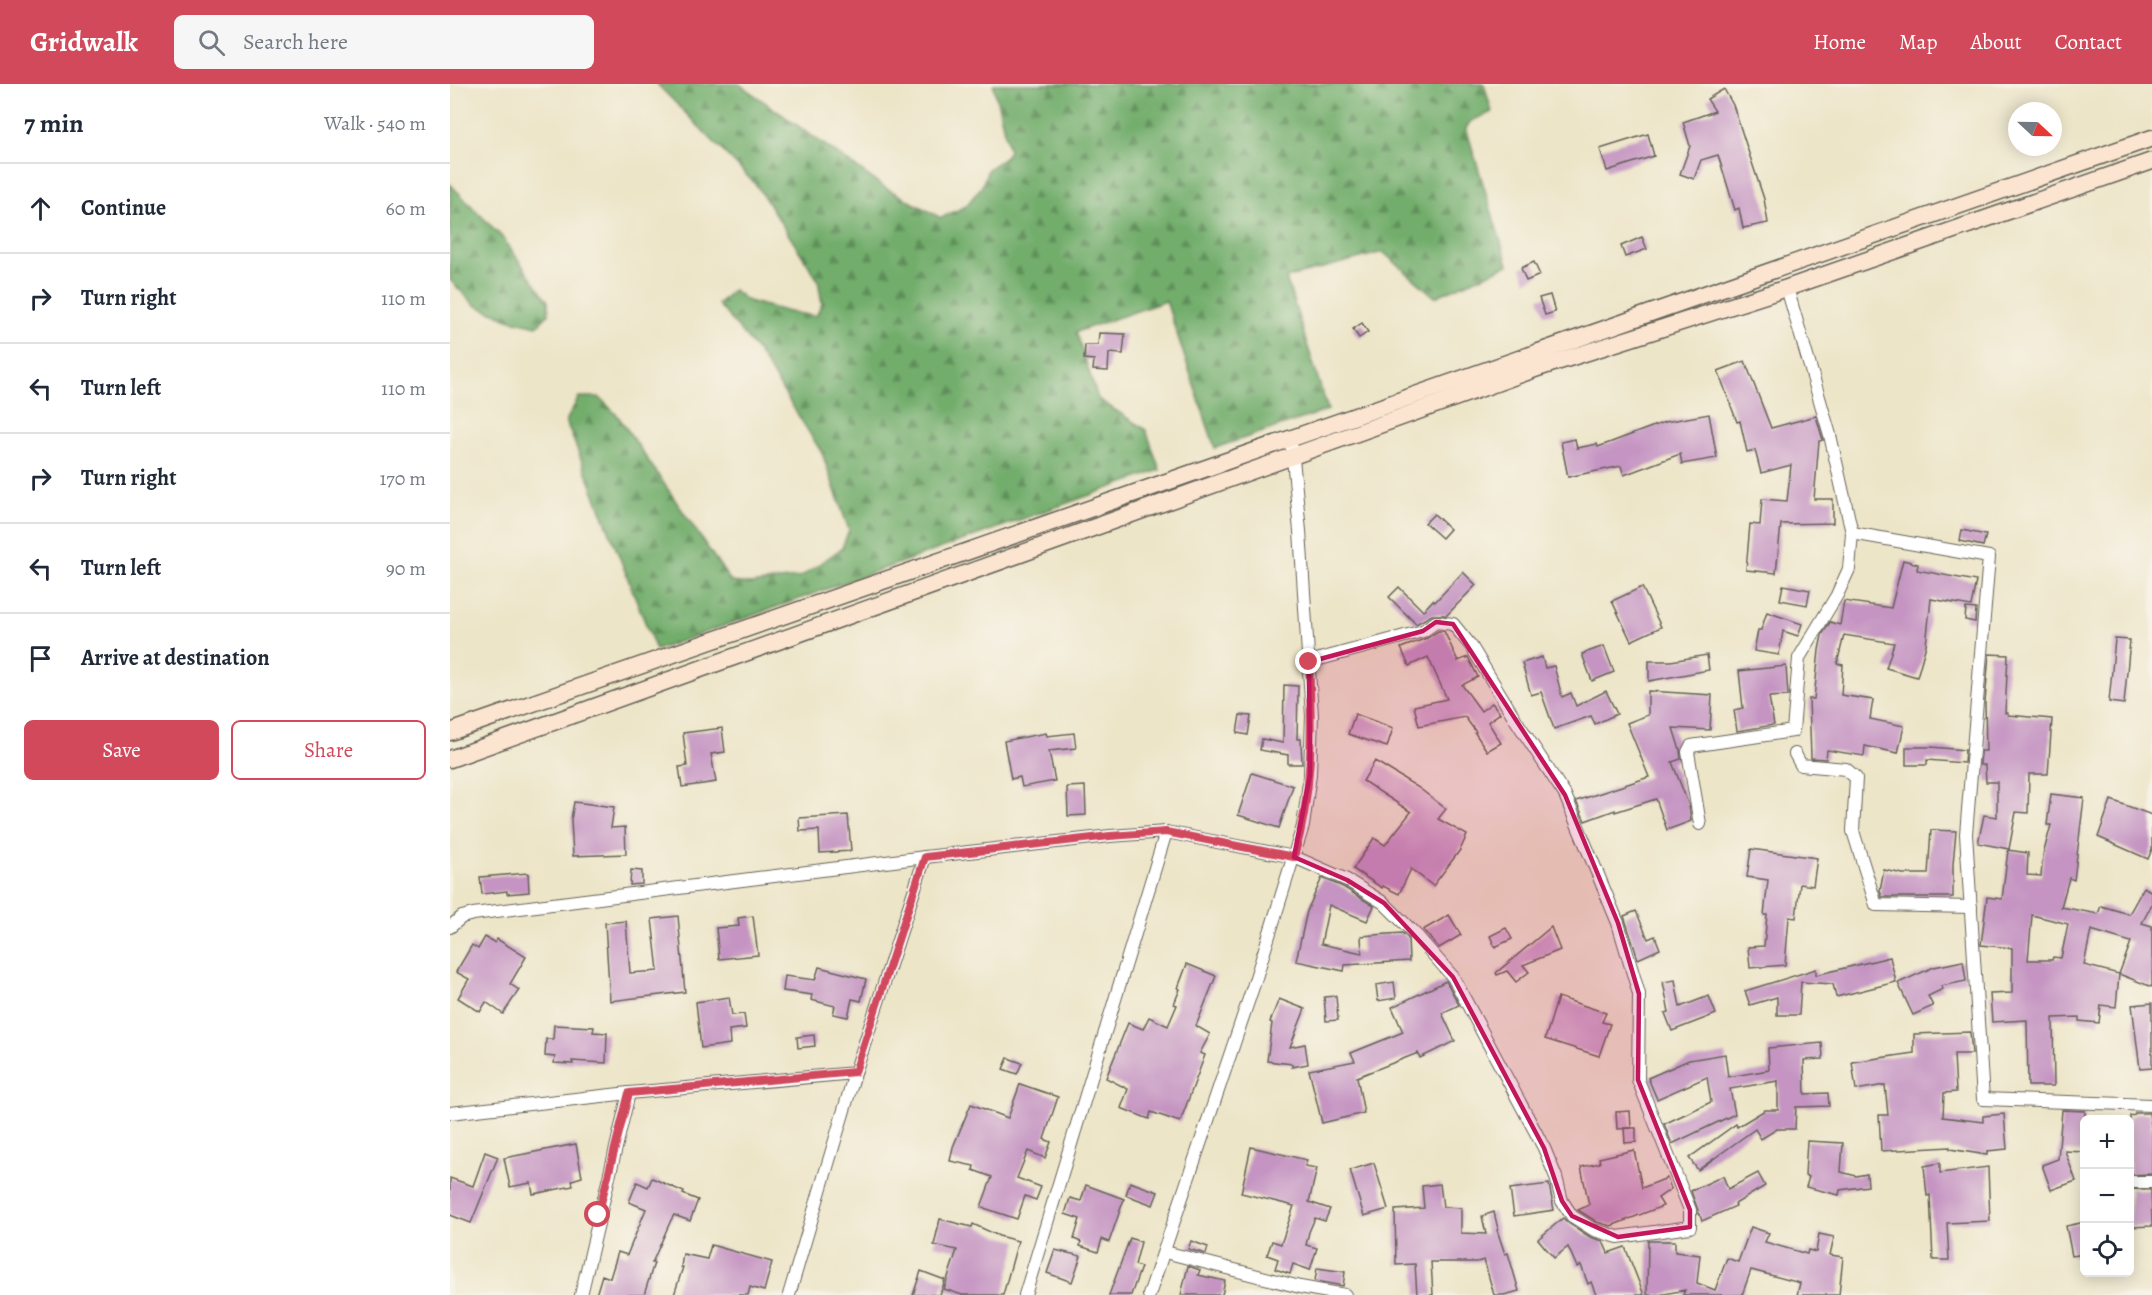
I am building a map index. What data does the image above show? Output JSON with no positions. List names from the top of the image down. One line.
{"north":"right","page":{"header":"Gridwalk","search":"Search here","nav":["Home","Map","About","Contact"],"heading":["7 min","Walk · 540 m"],"list":[["Continue","60 m"],["Turn right","110 m"],["Turn left","110 m"],["Turn right","170 m"],["Turn left","90 m"],"Arrive at destination"],"buttons":["Save","Share"],"map_buttons":["+","−"]}}
